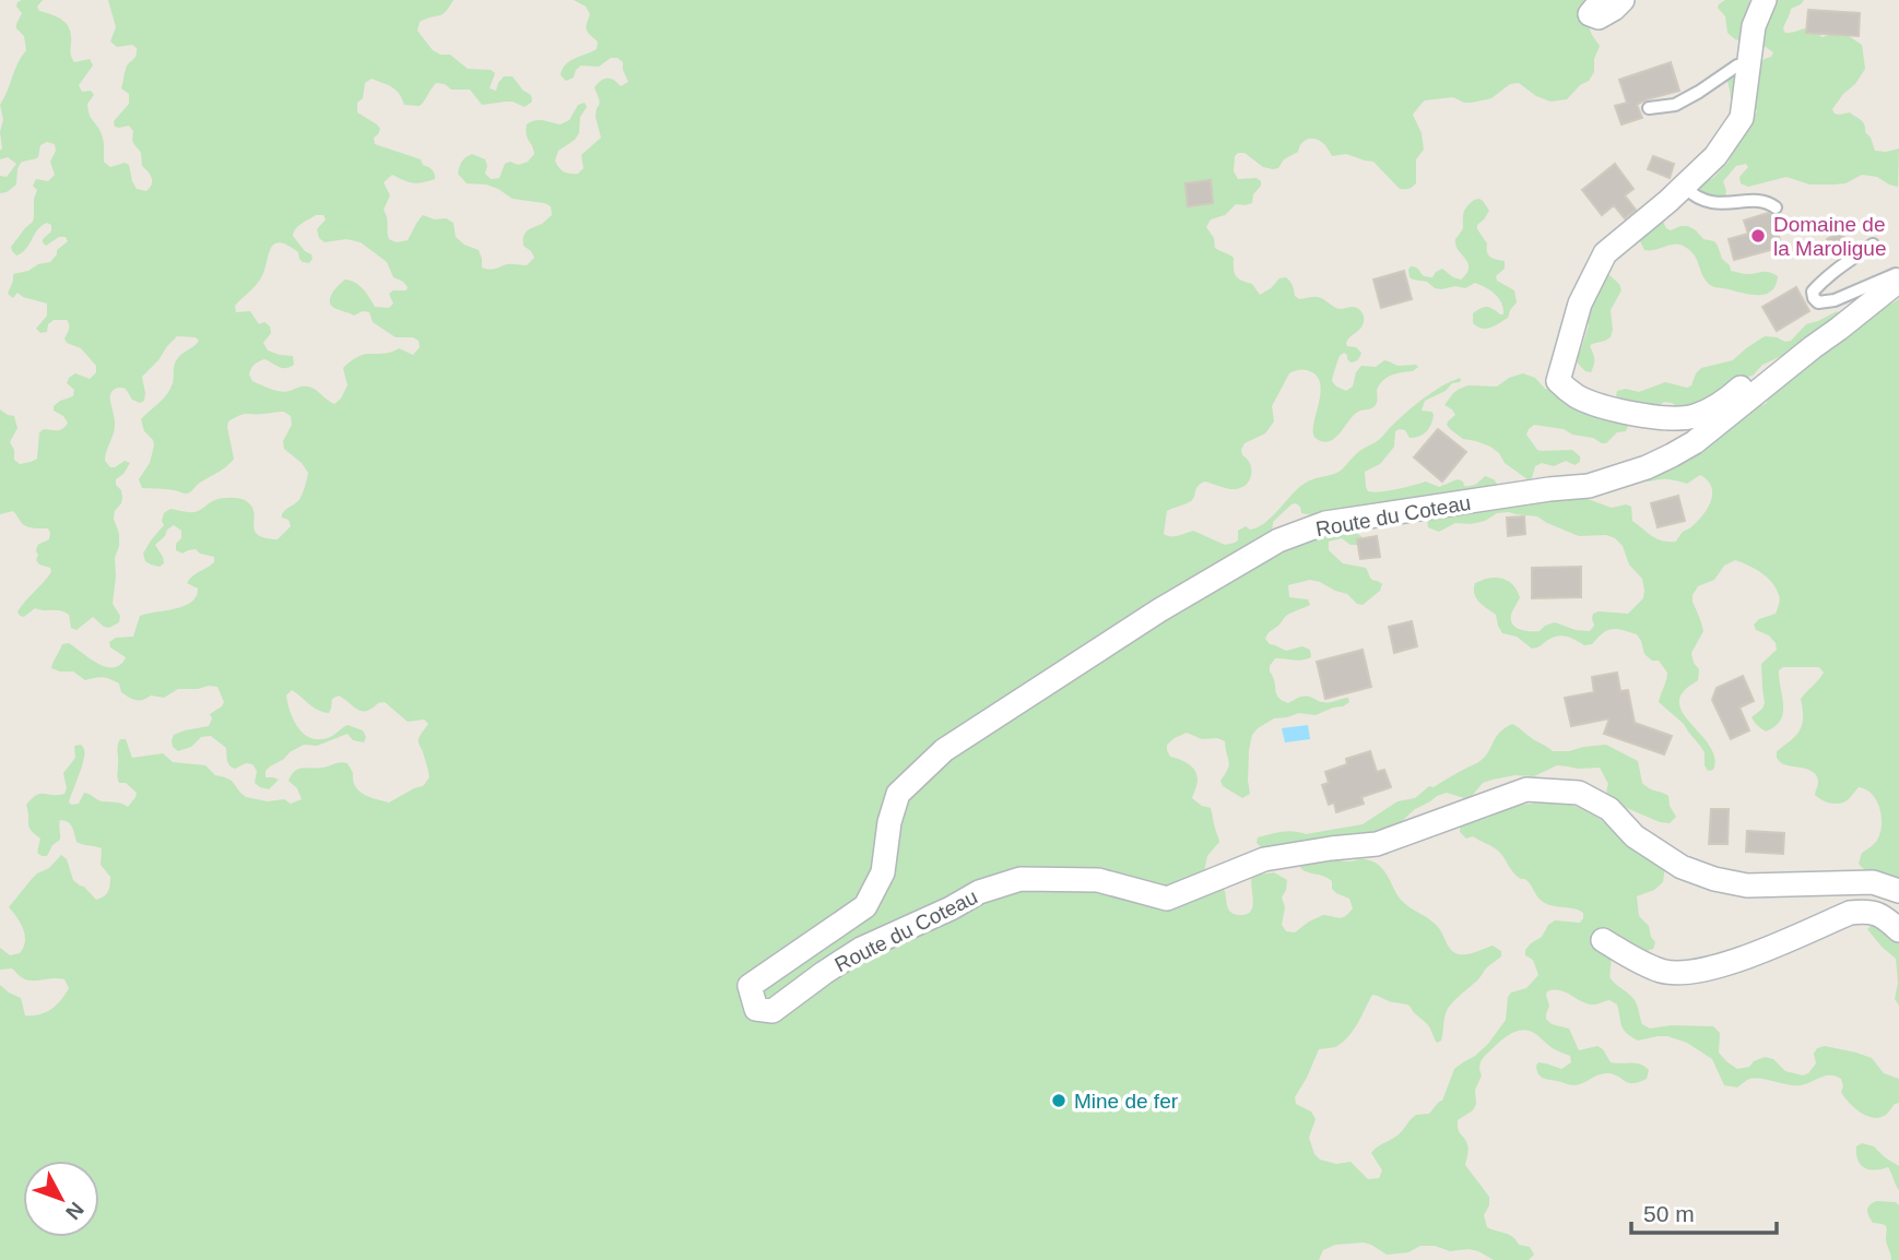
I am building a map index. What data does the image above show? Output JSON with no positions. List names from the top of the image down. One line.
{"streets":{"street":["Route du Coteau"]},"places":["Domaine de la Maroligue","Mine de fer"],"scale_bar":"50 m","north":"bottom right"}
